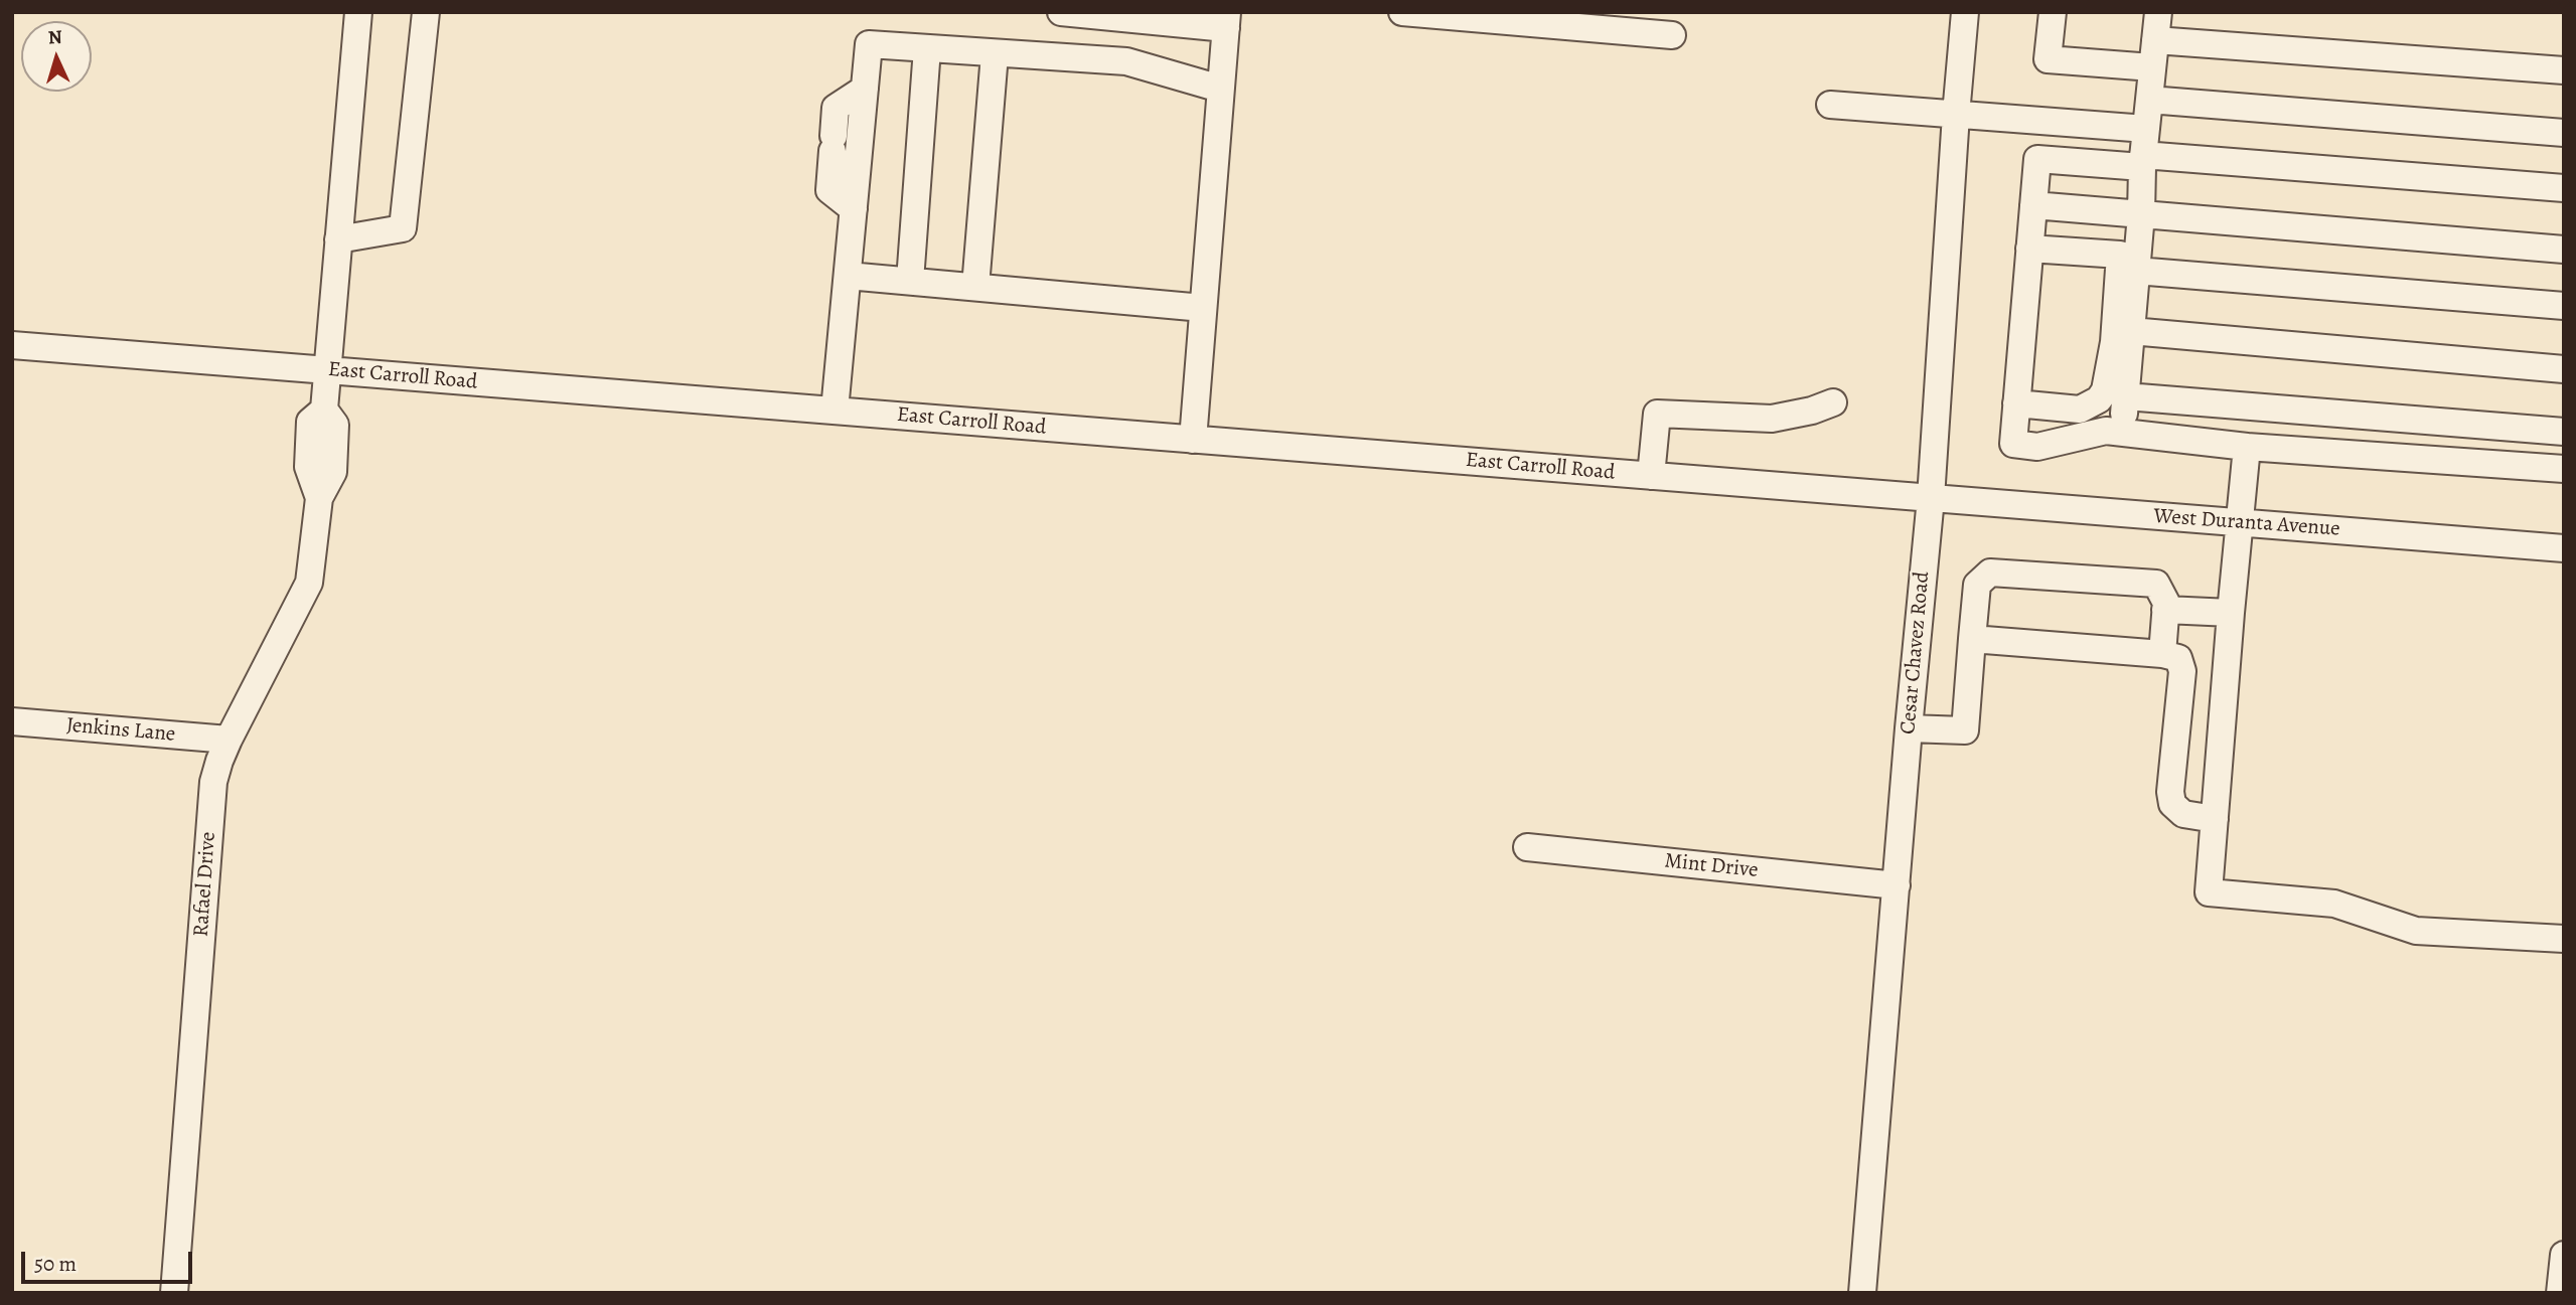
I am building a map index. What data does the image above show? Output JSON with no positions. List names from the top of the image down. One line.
{"streets":{"street":["East Carroll Road","West Duranta Avenue","Cesar Chavez Road","Jenkins Lane","Mint Drive","Rafael Drive"]},"crossings":[["East Carroll Road","West Duranta Avenue"],["East Carroll Road","Cesar Chavez Road"],["East Carroll Road","Rafael Drive"],["West Duranta Avenue","Cesar Chavez Road"],["Cesar Chavez Road","Mint Drive"],["Jenkins Lane","Rafael Drive"]],"scale_bar":"50 m","north":"top"}
